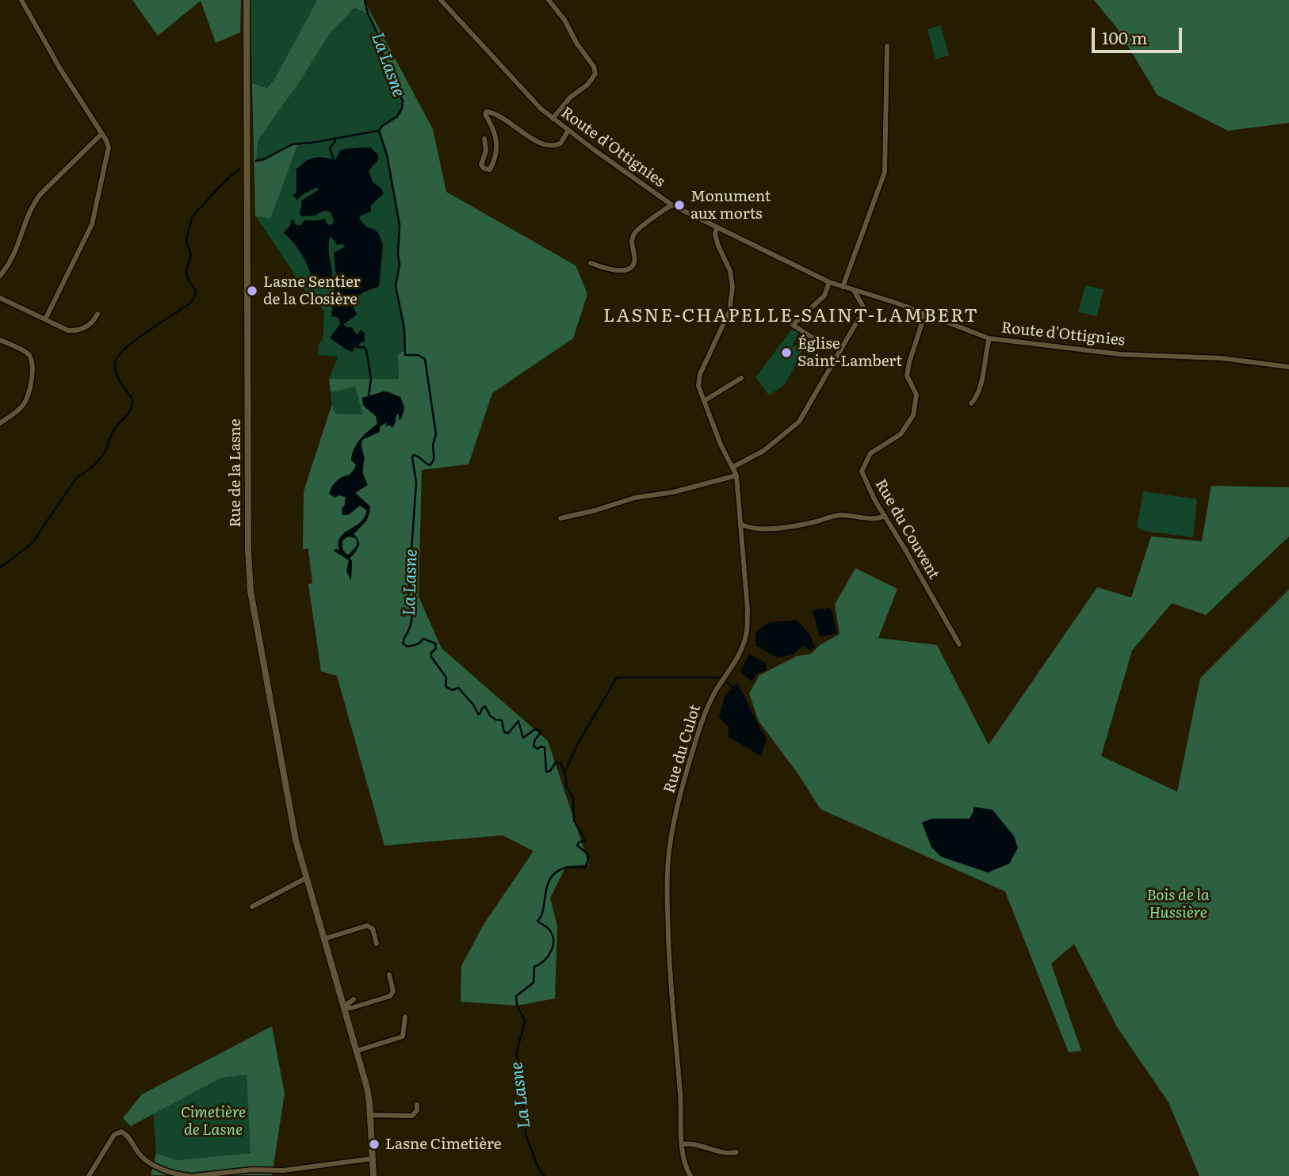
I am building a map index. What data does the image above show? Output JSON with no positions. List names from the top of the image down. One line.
{"streets":{"street":["Route d'Ottignies","Rue de la Lasne","Rue du Couvent","Rue du Culot"]},"crossings":[["Route d'Ottignies","Rue du Couvent"],["Route d'Ottignies","Rue du Culot"]],"districts":["LASNE-CHAPELLE-SAINT-LAMBERT"],"water":["La Lasne"],"parks":["Bois de la Hussière","Cimetière de Lasne"],"places":["Monument aux morts","Lasne Sentier de la Closière","Église Saint-Lambert","Lasne Cimetière"],"scale_bar":"100 m"}
